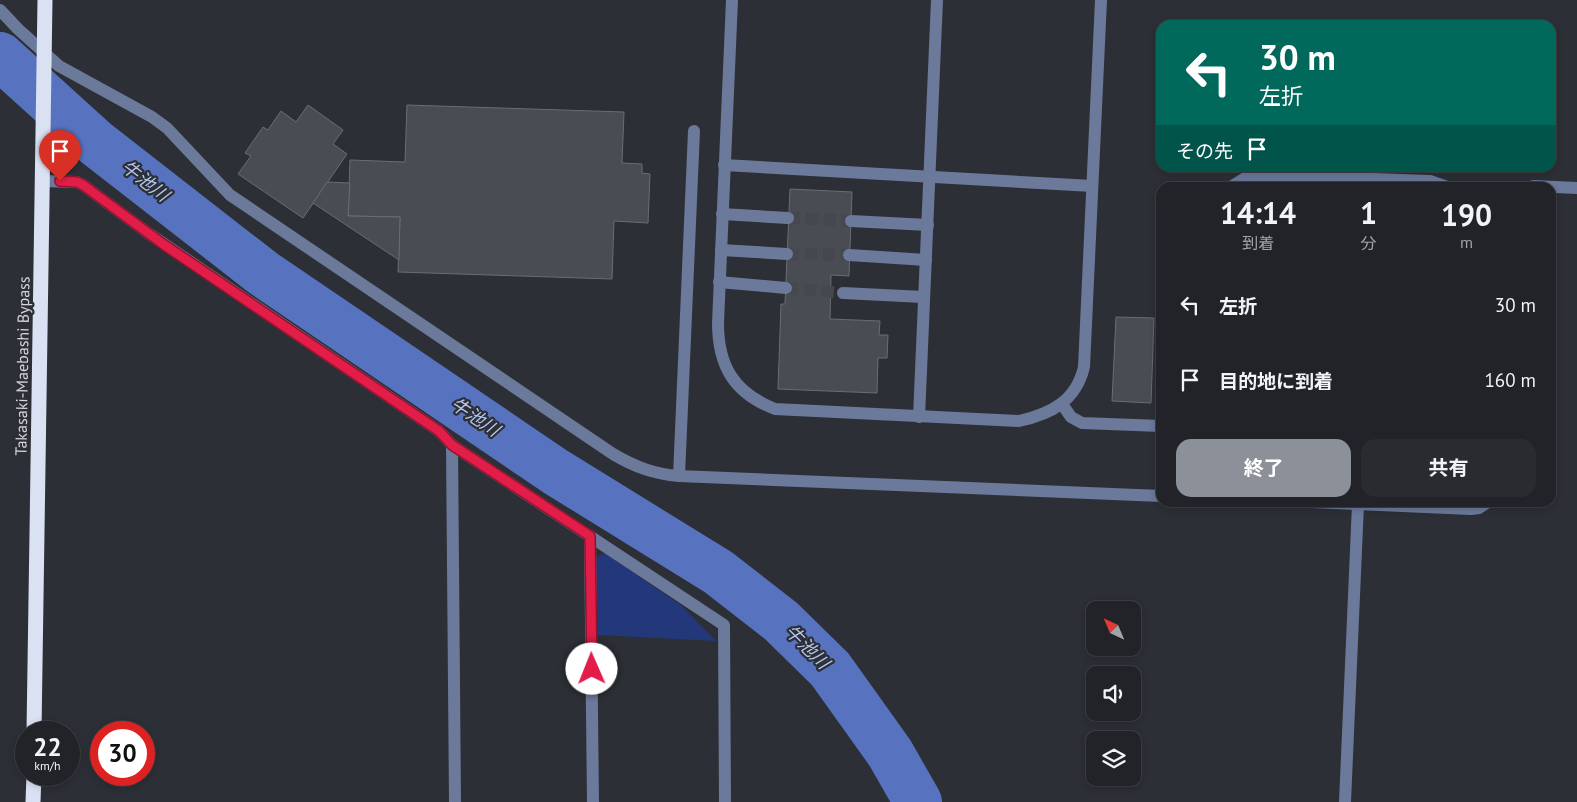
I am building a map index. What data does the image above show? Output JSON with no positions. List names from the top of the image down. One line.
{"streets":{"highway":["Takasaki-Maebashi Bypass"]},"water":["牛池川"],"north":"top left","page":{"turn":["30 m","左折"],"then":"その先","eta":["14:14","到着","1","分","190","m"],"list":[{"name":"左折","value":"30 m"},{"name":"目的地に到着","value":"160 m"}],"buttons":["終了","共有"],"speed":"22 km/h","limit":"30"}}
